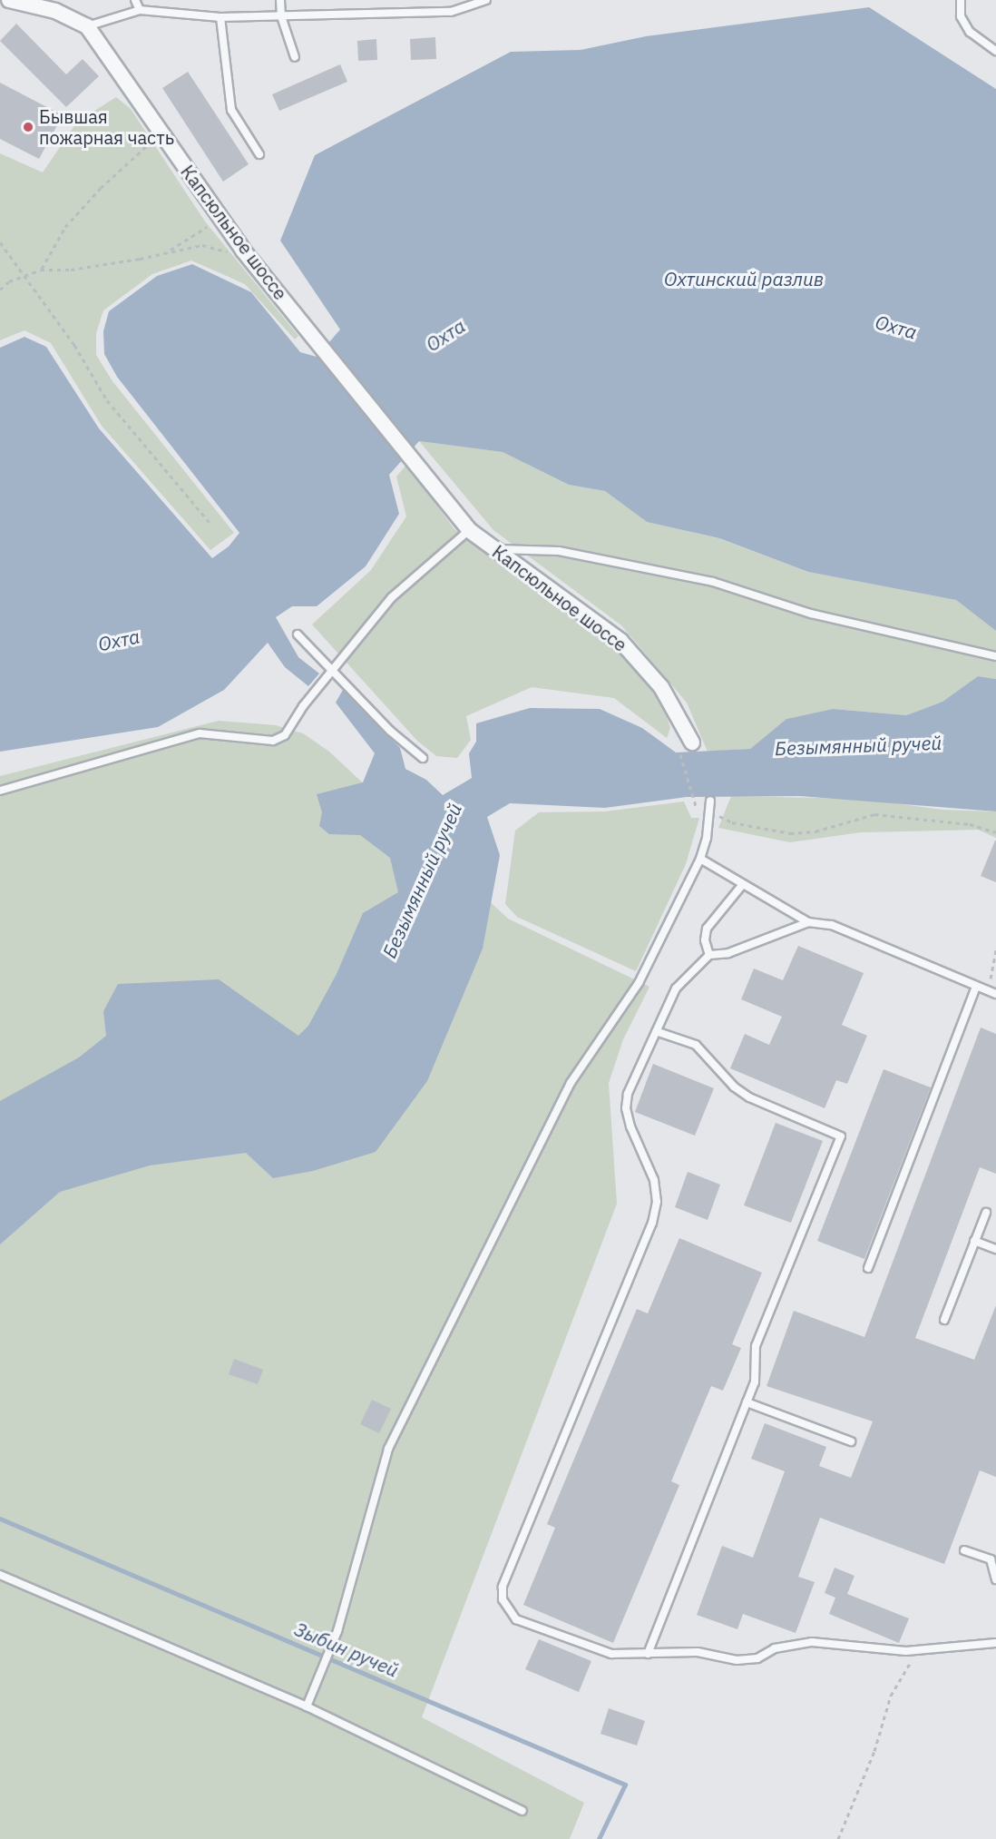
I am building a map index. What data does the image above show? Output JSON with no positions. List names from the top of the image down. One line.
{"streets":{"street":["Капсюльное шоссе"]},"water":["Охтинский разлив","Охта","Безымянный ручей","Зыбин ручей"],"places":["Бывшая пожарная часть"]}
